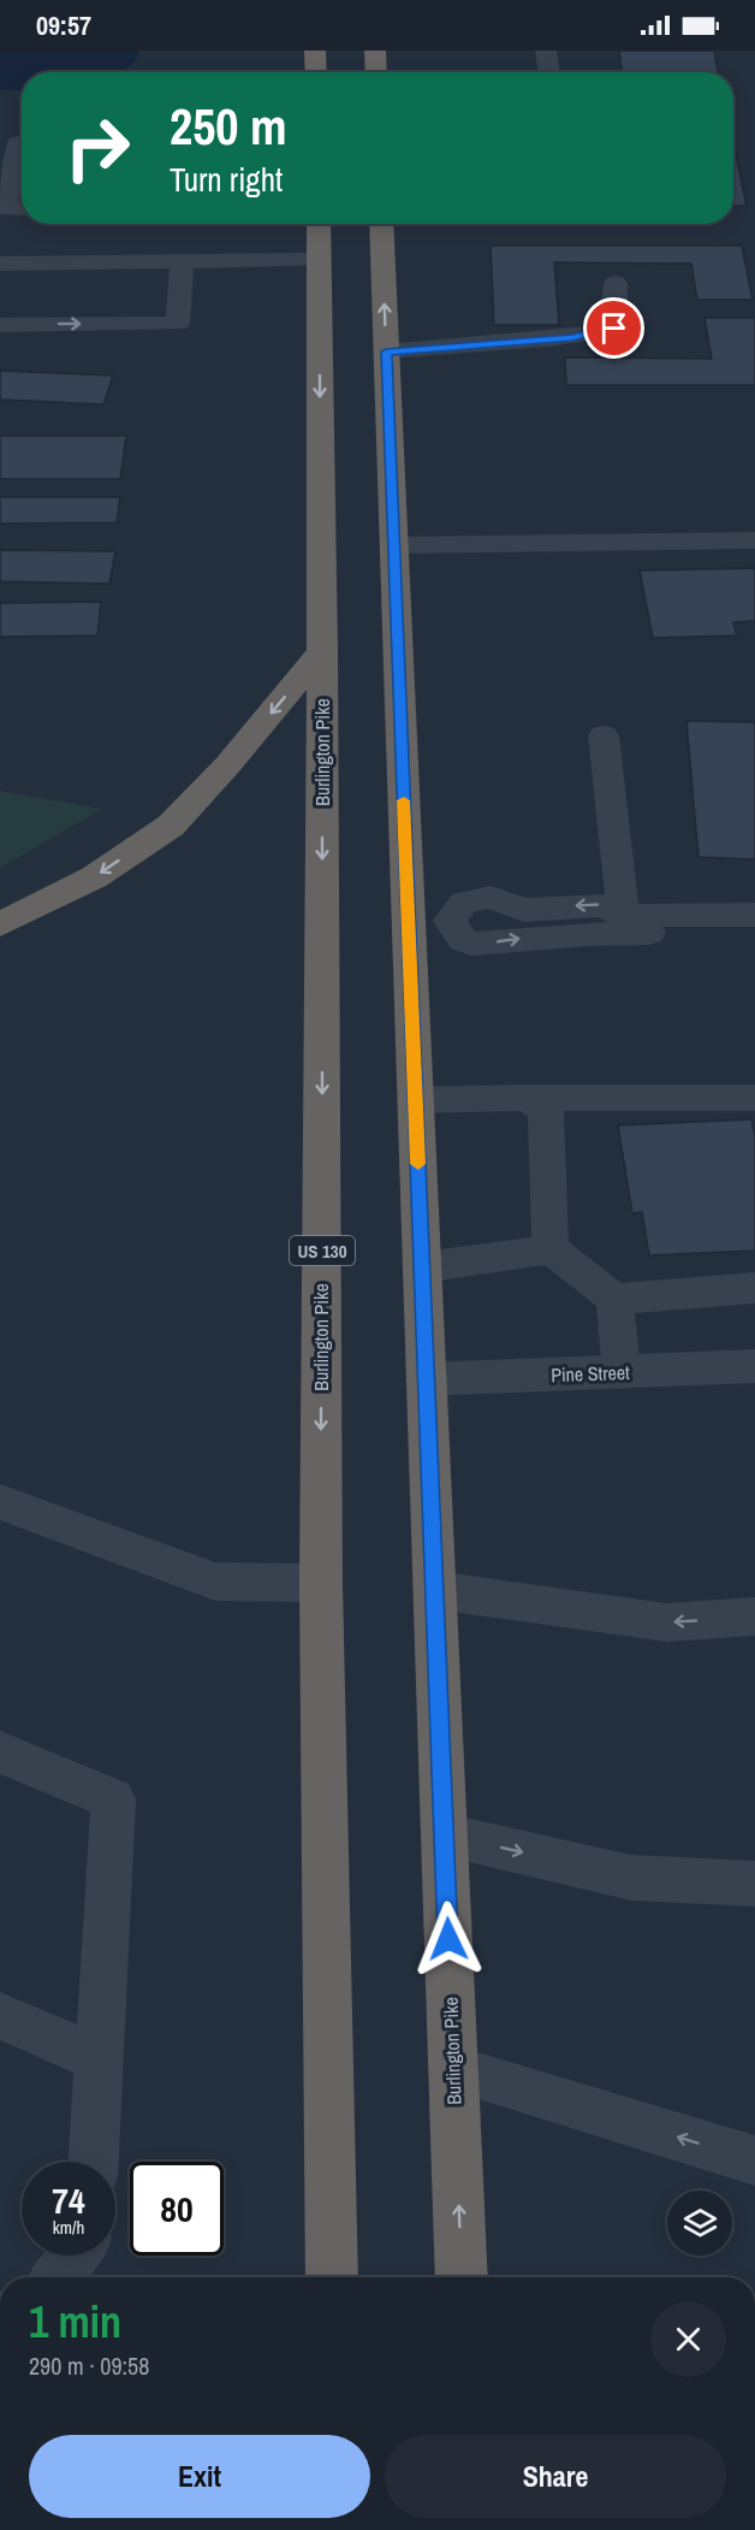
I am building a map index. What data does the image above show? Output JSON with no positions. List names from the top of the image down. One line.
{"streets":{"highway":["Burlington Pike","US 130"],"street":["Pine Street"]},"crossings":[["Burlington Pike","Pine Street"]],"page":{"status":"09:57","turn":["250 m","Turn right"],"speed":"74 km/h","limit":"80","heading":["1 min","290 m · 09:58"],"buttons":["Exit","Share"]}}
